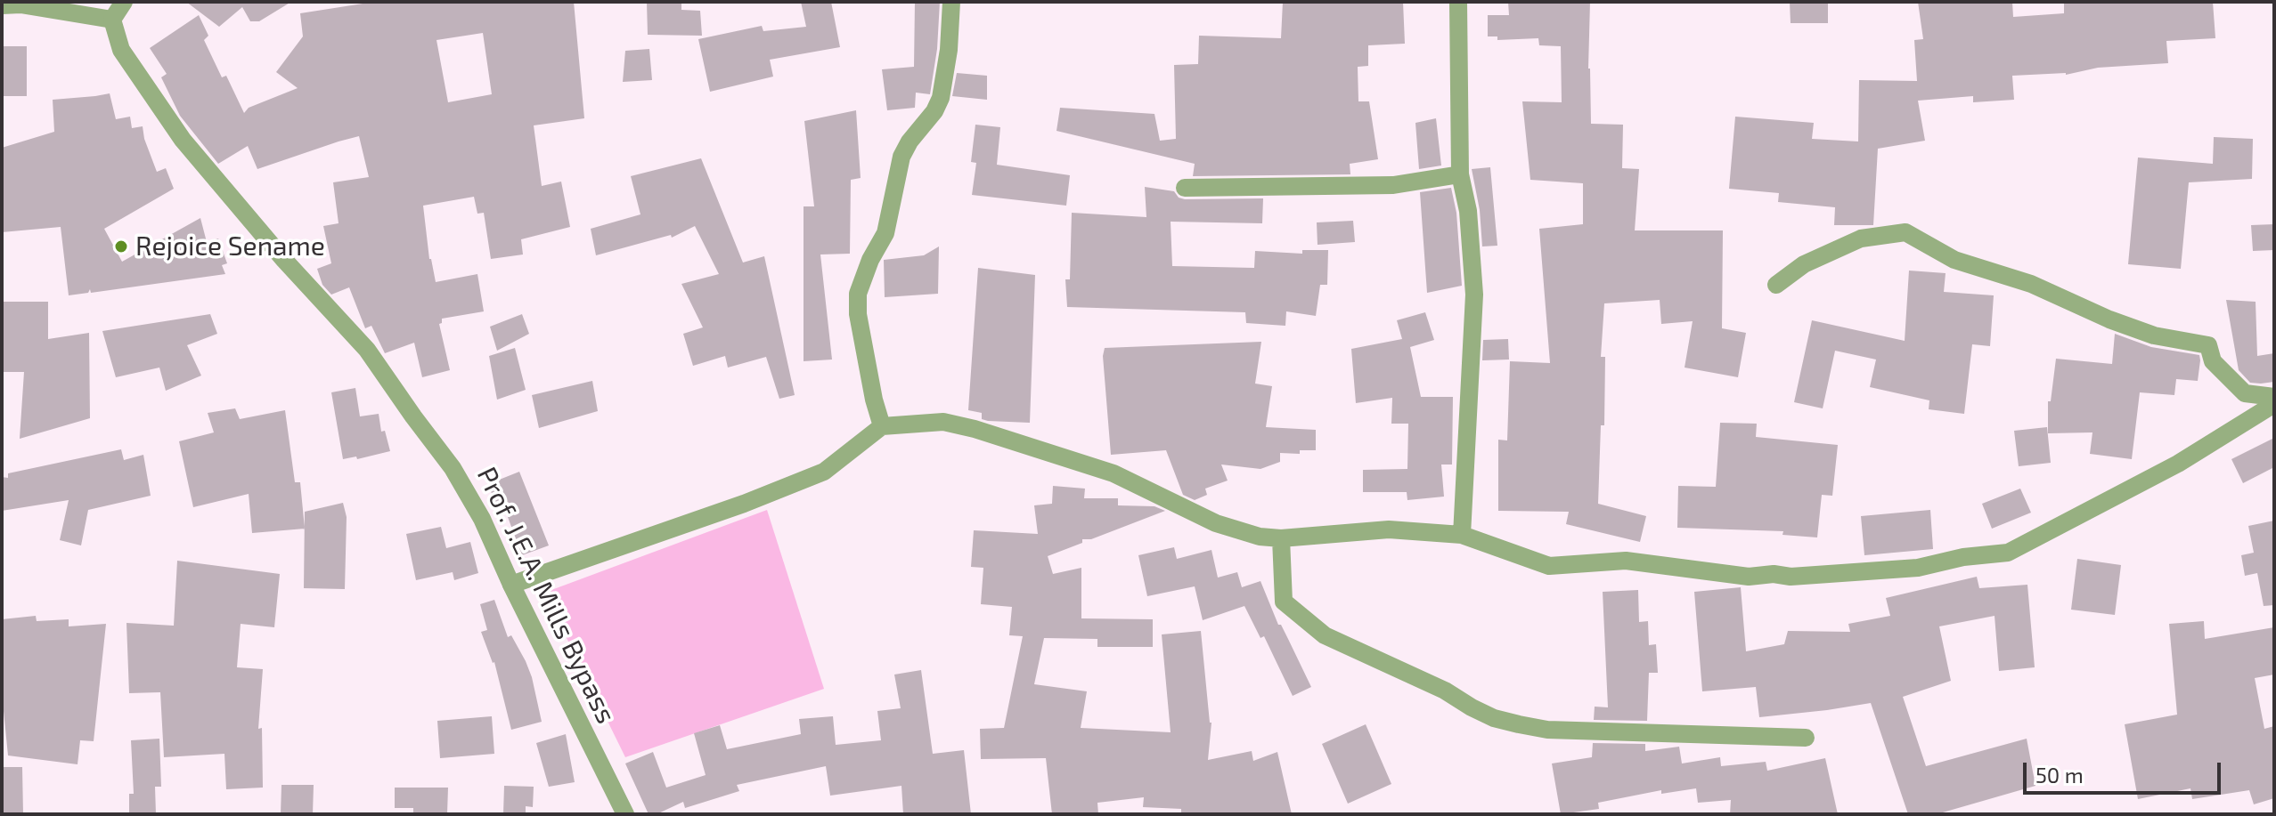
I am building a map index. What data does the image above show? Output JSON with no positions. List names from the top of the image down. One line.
{"streets":{"street":["Prof. J.E.A. Mills Bypass"]},"places":["Rejoice Sename"],"scale_bar":"50 m"}
